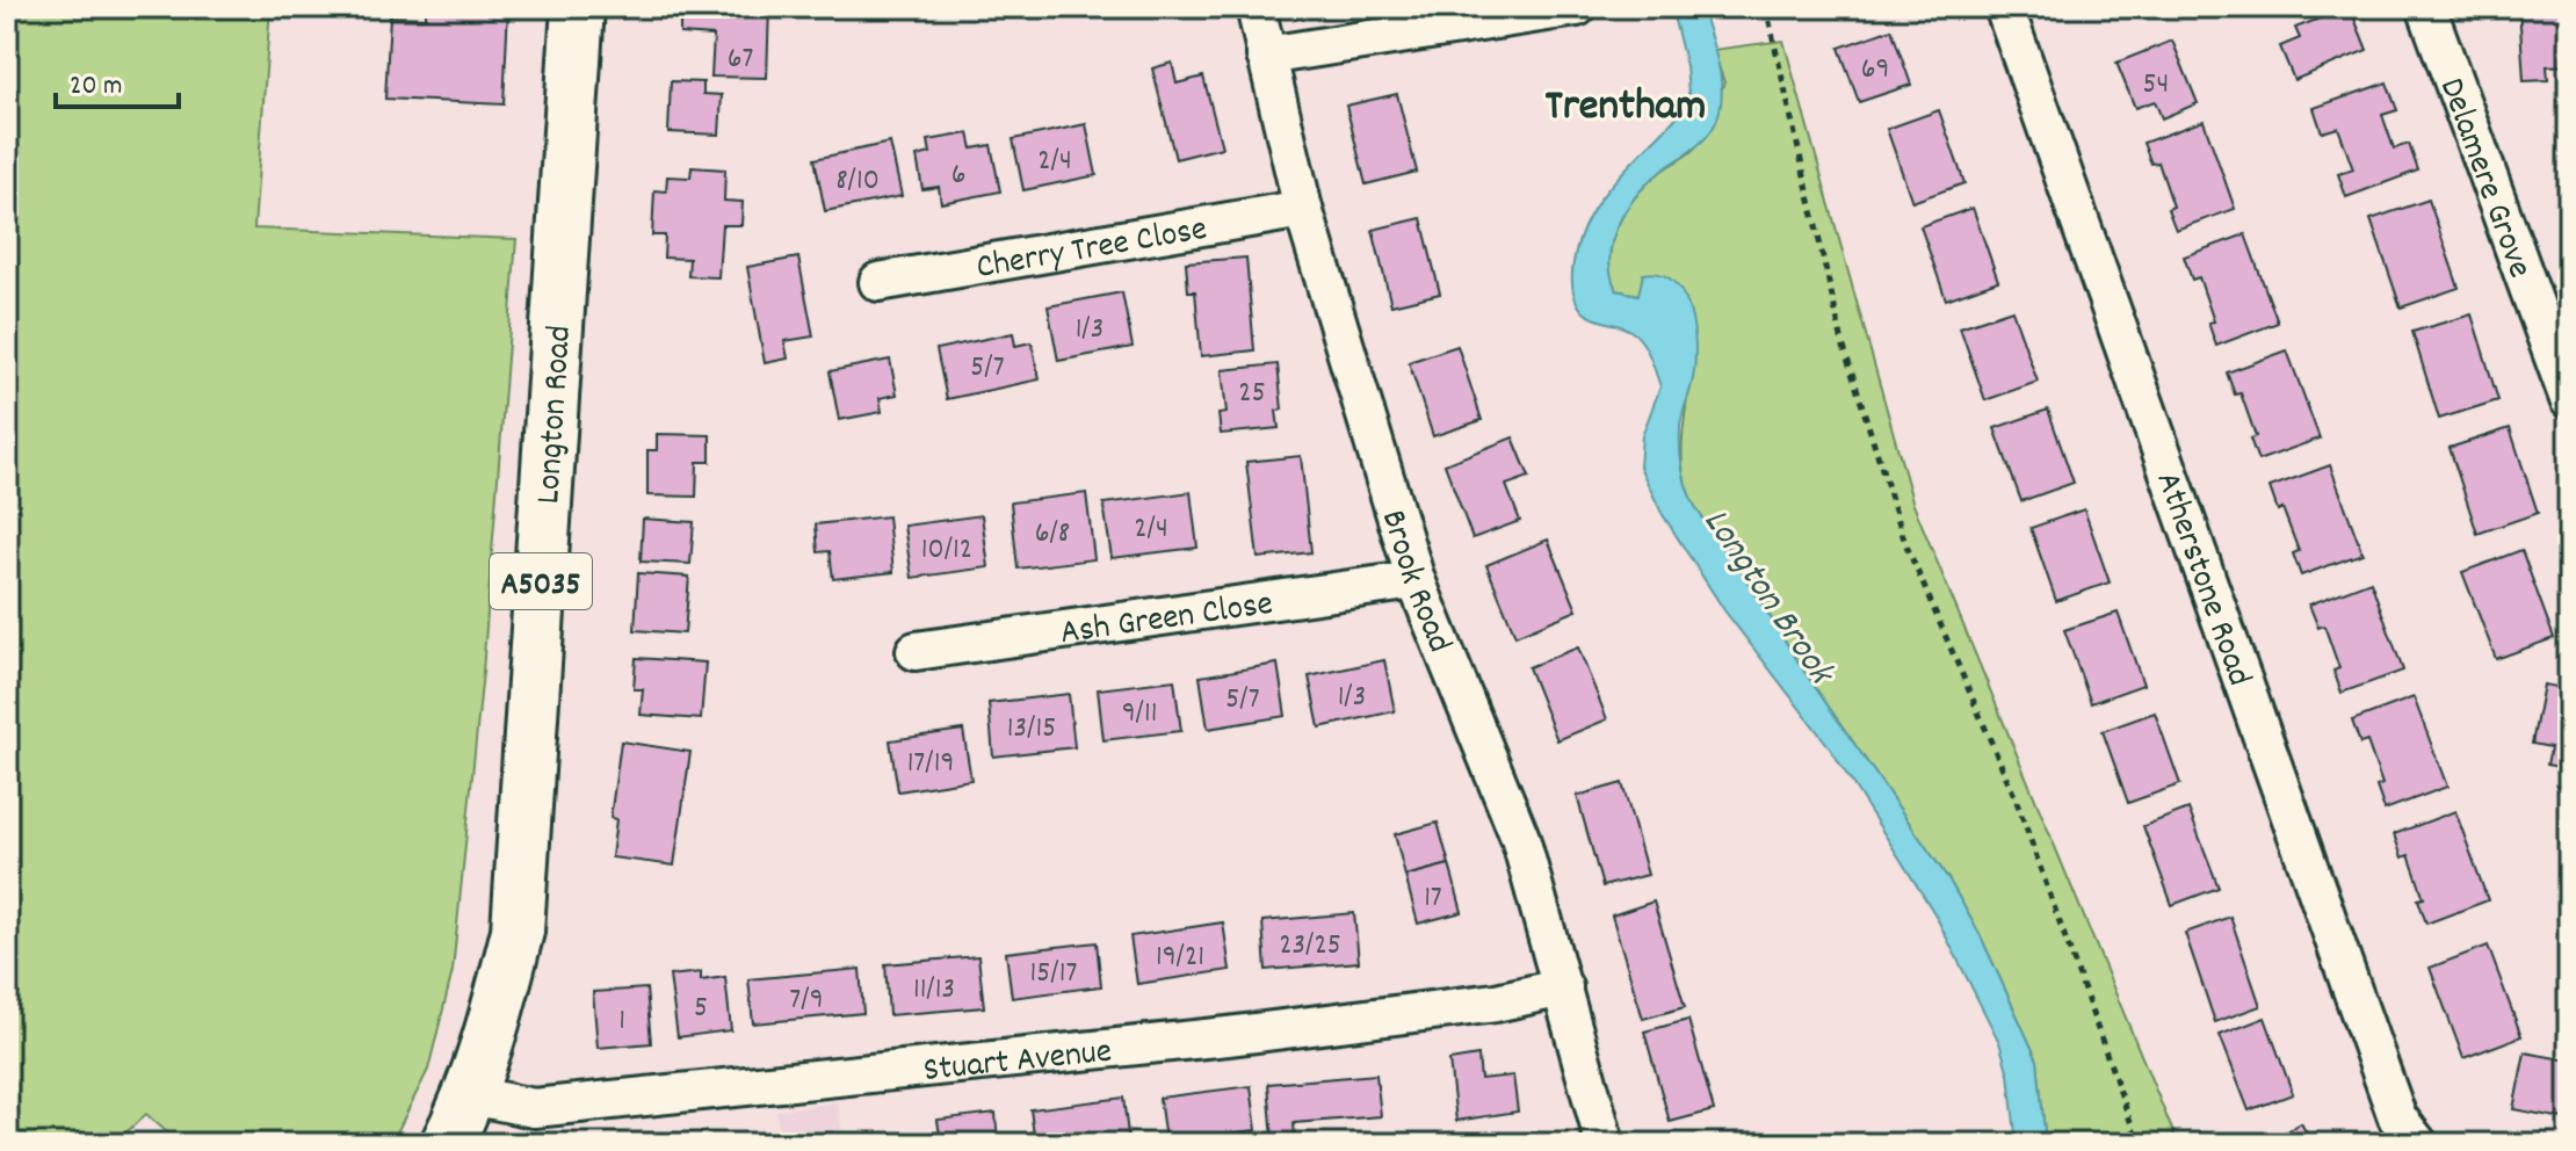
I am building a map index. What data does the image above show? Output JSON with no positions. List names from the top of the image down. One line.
{"streets":{"main road":["Longton Road","A5035"],"street":["Delamere Grove","Cherry Tree Close","Atherstone Road","Brook Road","Ash Green Close","Stuart Avenue"]},"crossings":[["Cherry Tree Close","Brook Road"],["Longton Road","Stuart Avenue"],["Brook Road","Ash Green Close"],["Brook Road","Stuart Avenue"]],"districts":["Trentham"],"water":["Longton Brook"],"house_numbers":["67","69","54","2/4","6","8/10","1/3","5/7","25","2/4","6/8","10/12","1/3","5/7","9/11","13/15","17/19","17","23/25","19/21","15/17","11/13","7/9","5","1"],"scale_bar":"20 m"}
